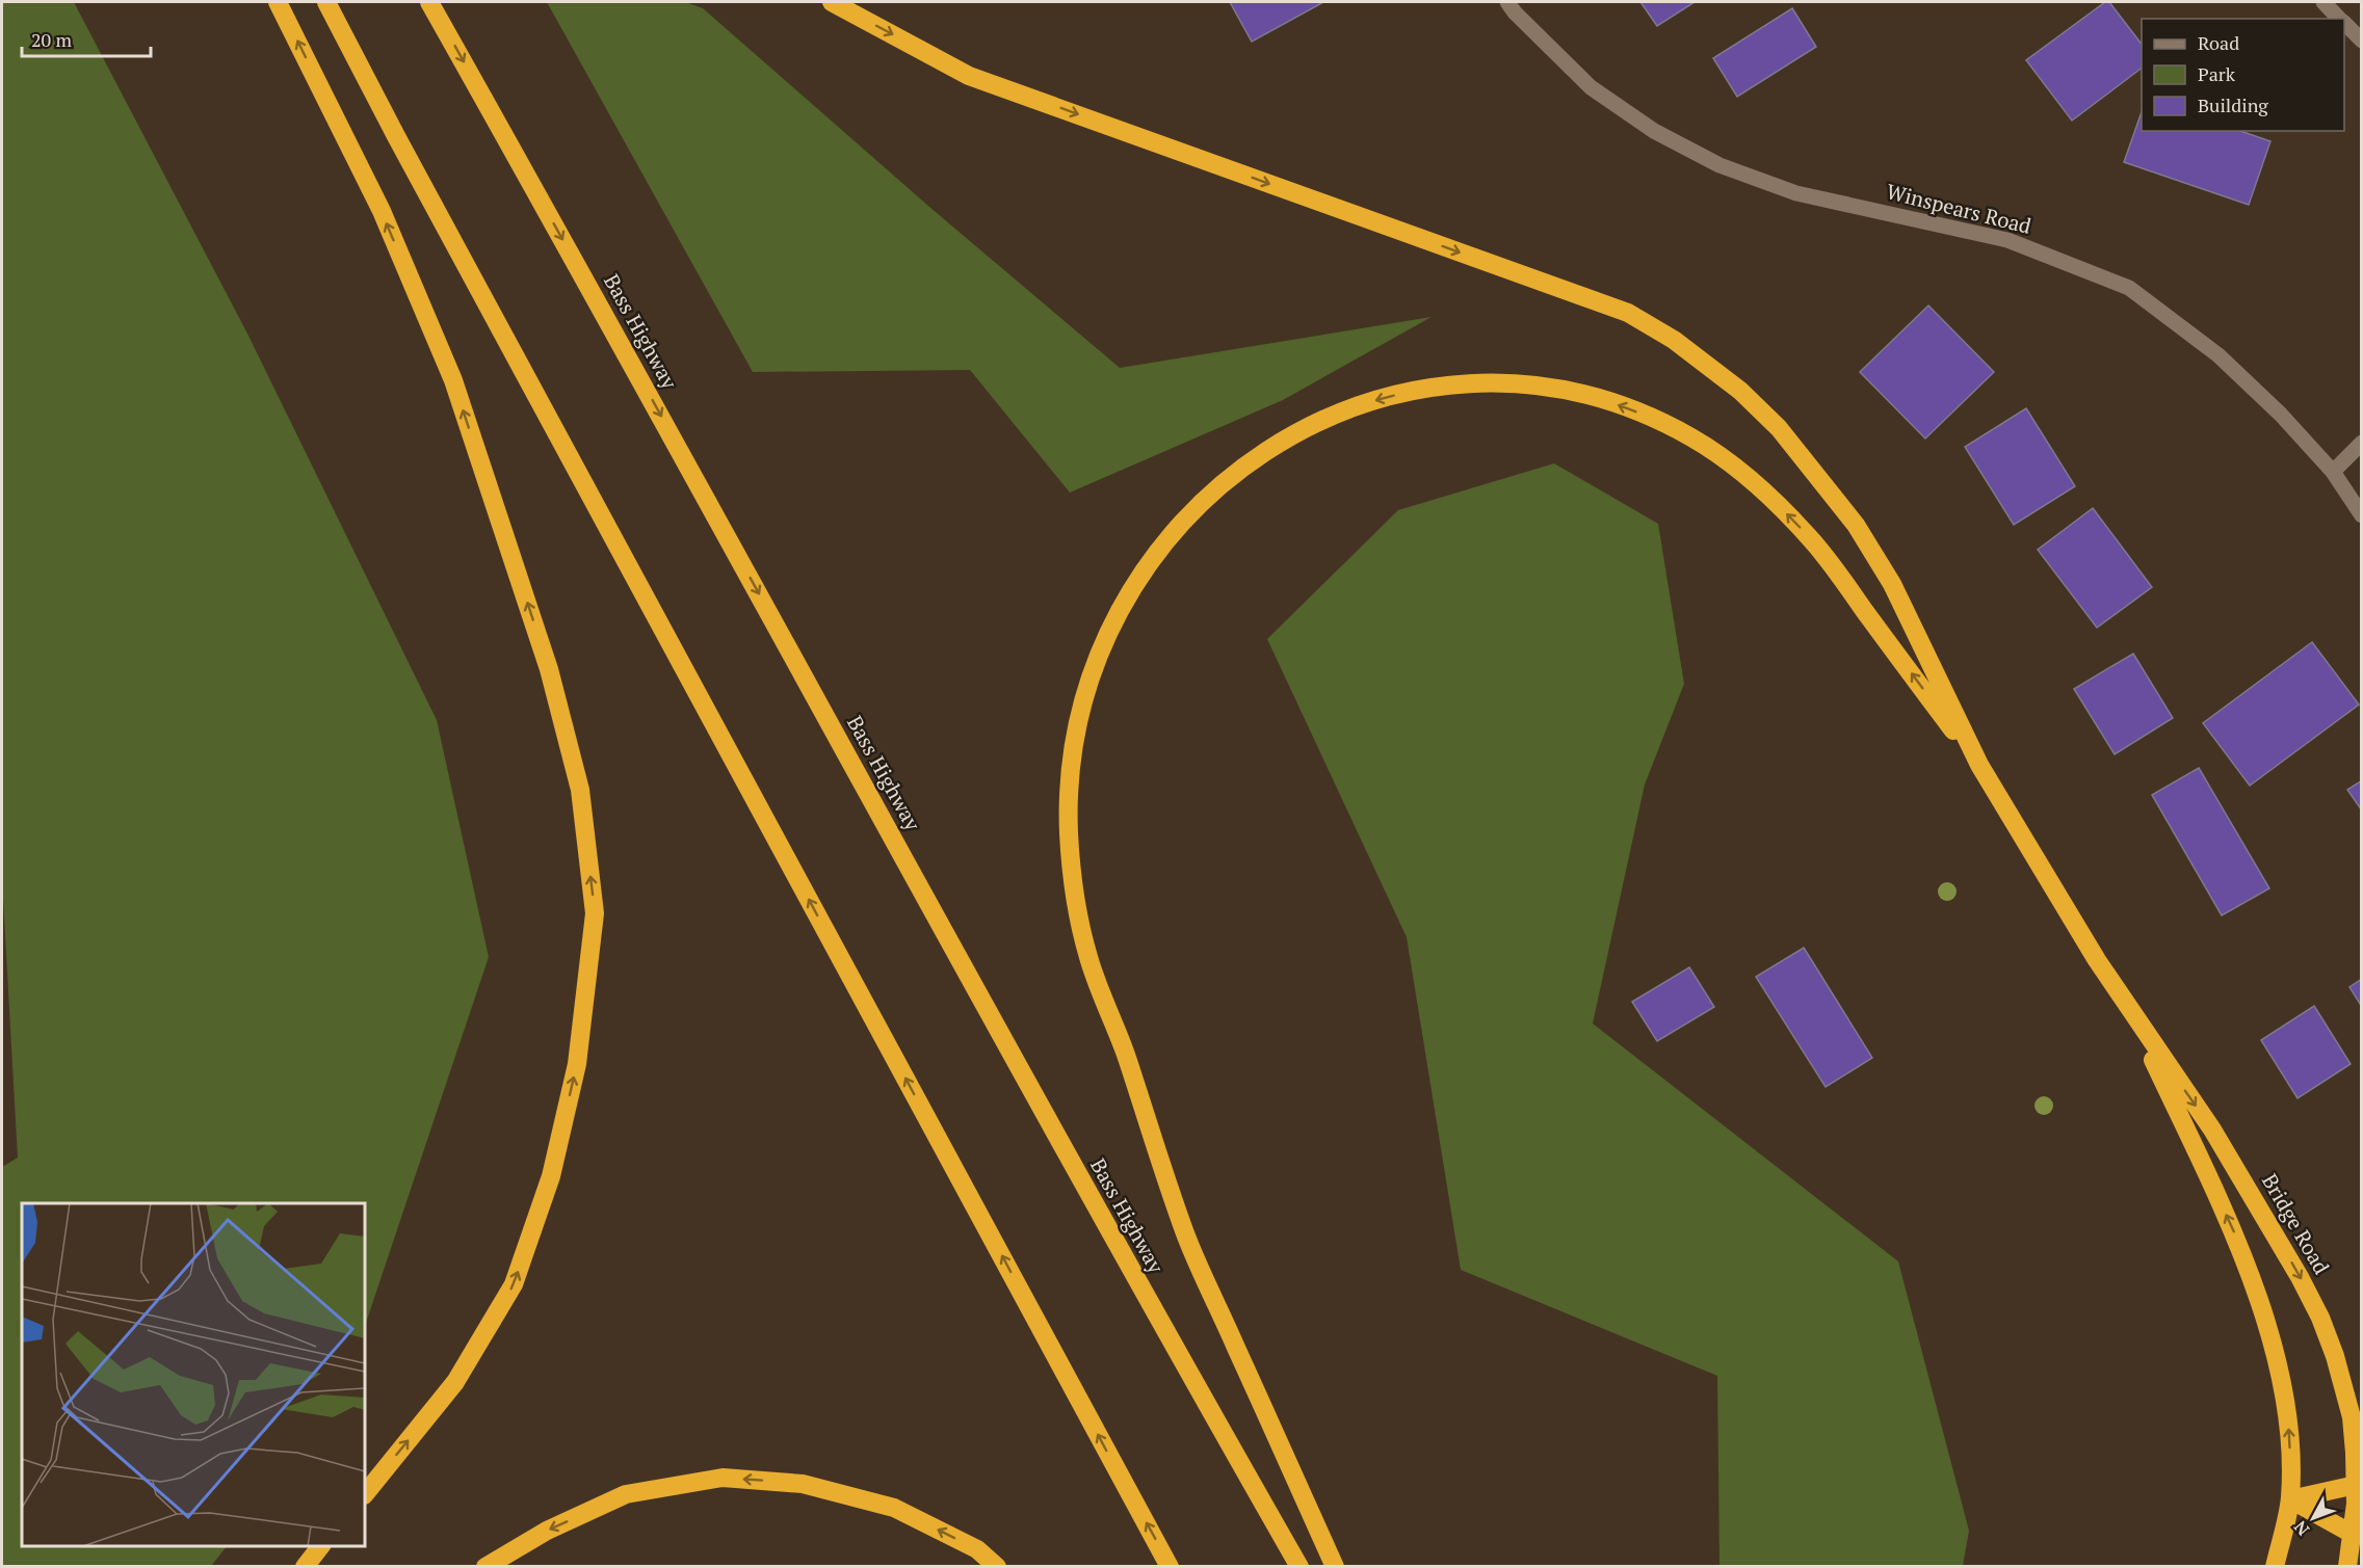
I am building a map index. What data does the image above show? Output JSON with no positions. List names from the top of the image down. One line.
{"streets":{"highway":["Bass Highway","Bridge Road"],"street":["Winspears Road"]},"legend":["Road","Park","Building"],"scale_bar":"20 m","north":"bottom left"}
